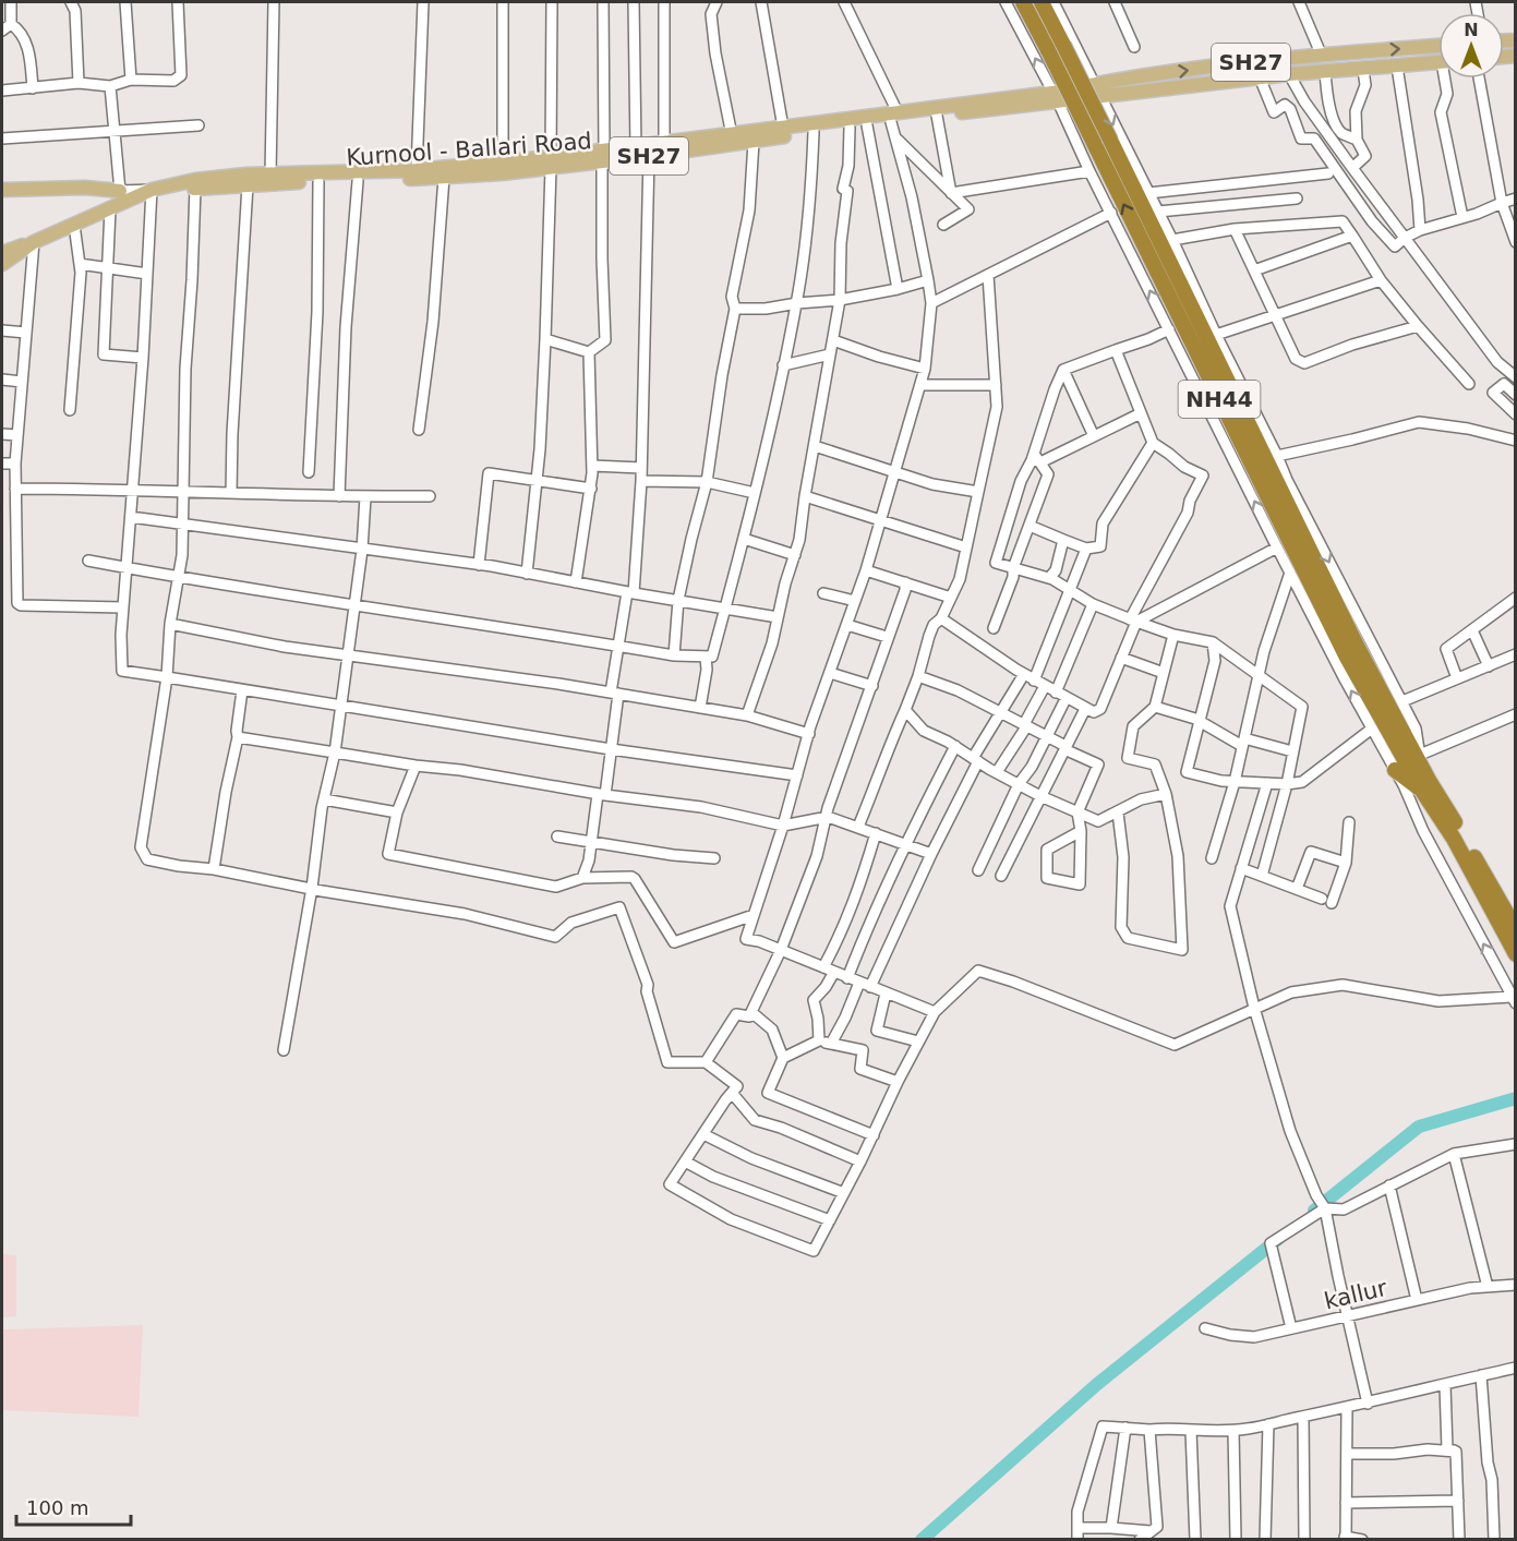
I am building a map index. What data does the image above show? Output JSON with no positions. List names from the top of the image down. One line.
{"streets":{"highway":["NH44"],"main road":["SH27","Kurnool - Ballari Road"],"street":["kallur"]},"crossings":[["SH27","Kurnool - Ballari Road"],["SH27","NH44"],["Kurnool - Ballari Road","NH44"]],"scale_bar":"100 m","north":"top"}
